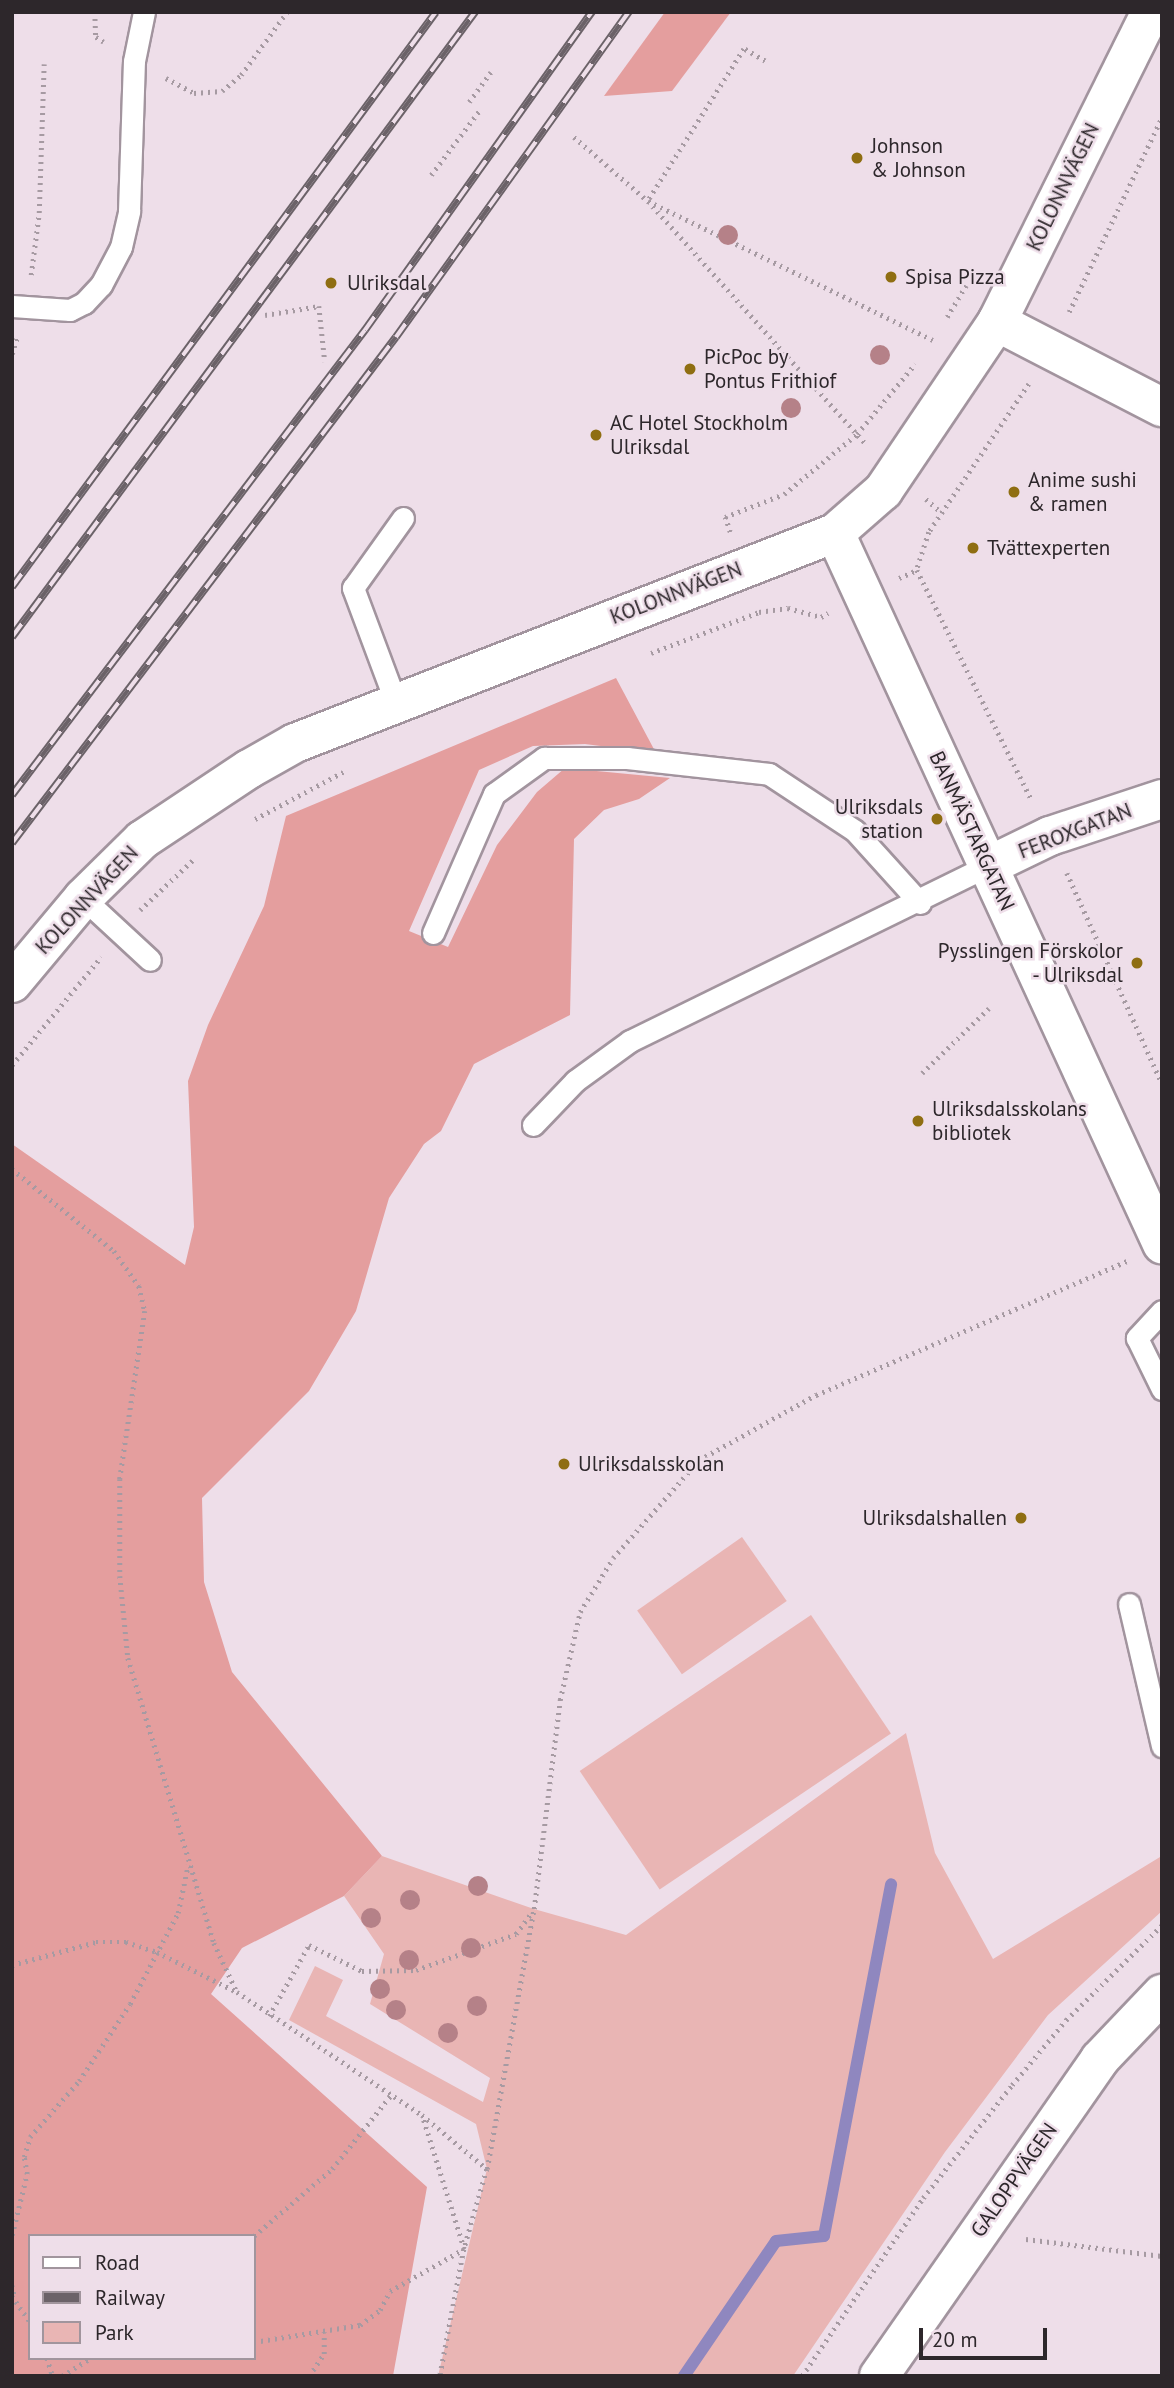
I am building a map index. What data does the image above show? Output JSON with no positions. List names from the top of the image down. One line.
{"streets":{"street":["KOLONNVÄGEN","BANMÄSTARGATAN","FEROXGATAN","GALOPPVÄGEN"]},"crossings":[["KOLONNVÄGEN","BANMÄSTARGATAN"],["BANMÄSTARGATAN","FEROXGATAN"]],"places":["Johnson & Johnson","Spisa Pizza","Ulriksdal","PicPoc by Pontus Frithiof","AC Hotel Stockholm Ulriksdal","Anime sushi & ramen","Tvättexperten","Ulriksdals station","Pysslingen Förskolor - Ulriksdal","Ulriksdalsskolans bibliotek","Ulriksdalsskolan","Ulriksdalshallen"],"legend":["Road","Railway","Park"],"scale_bar":"20 m"}
